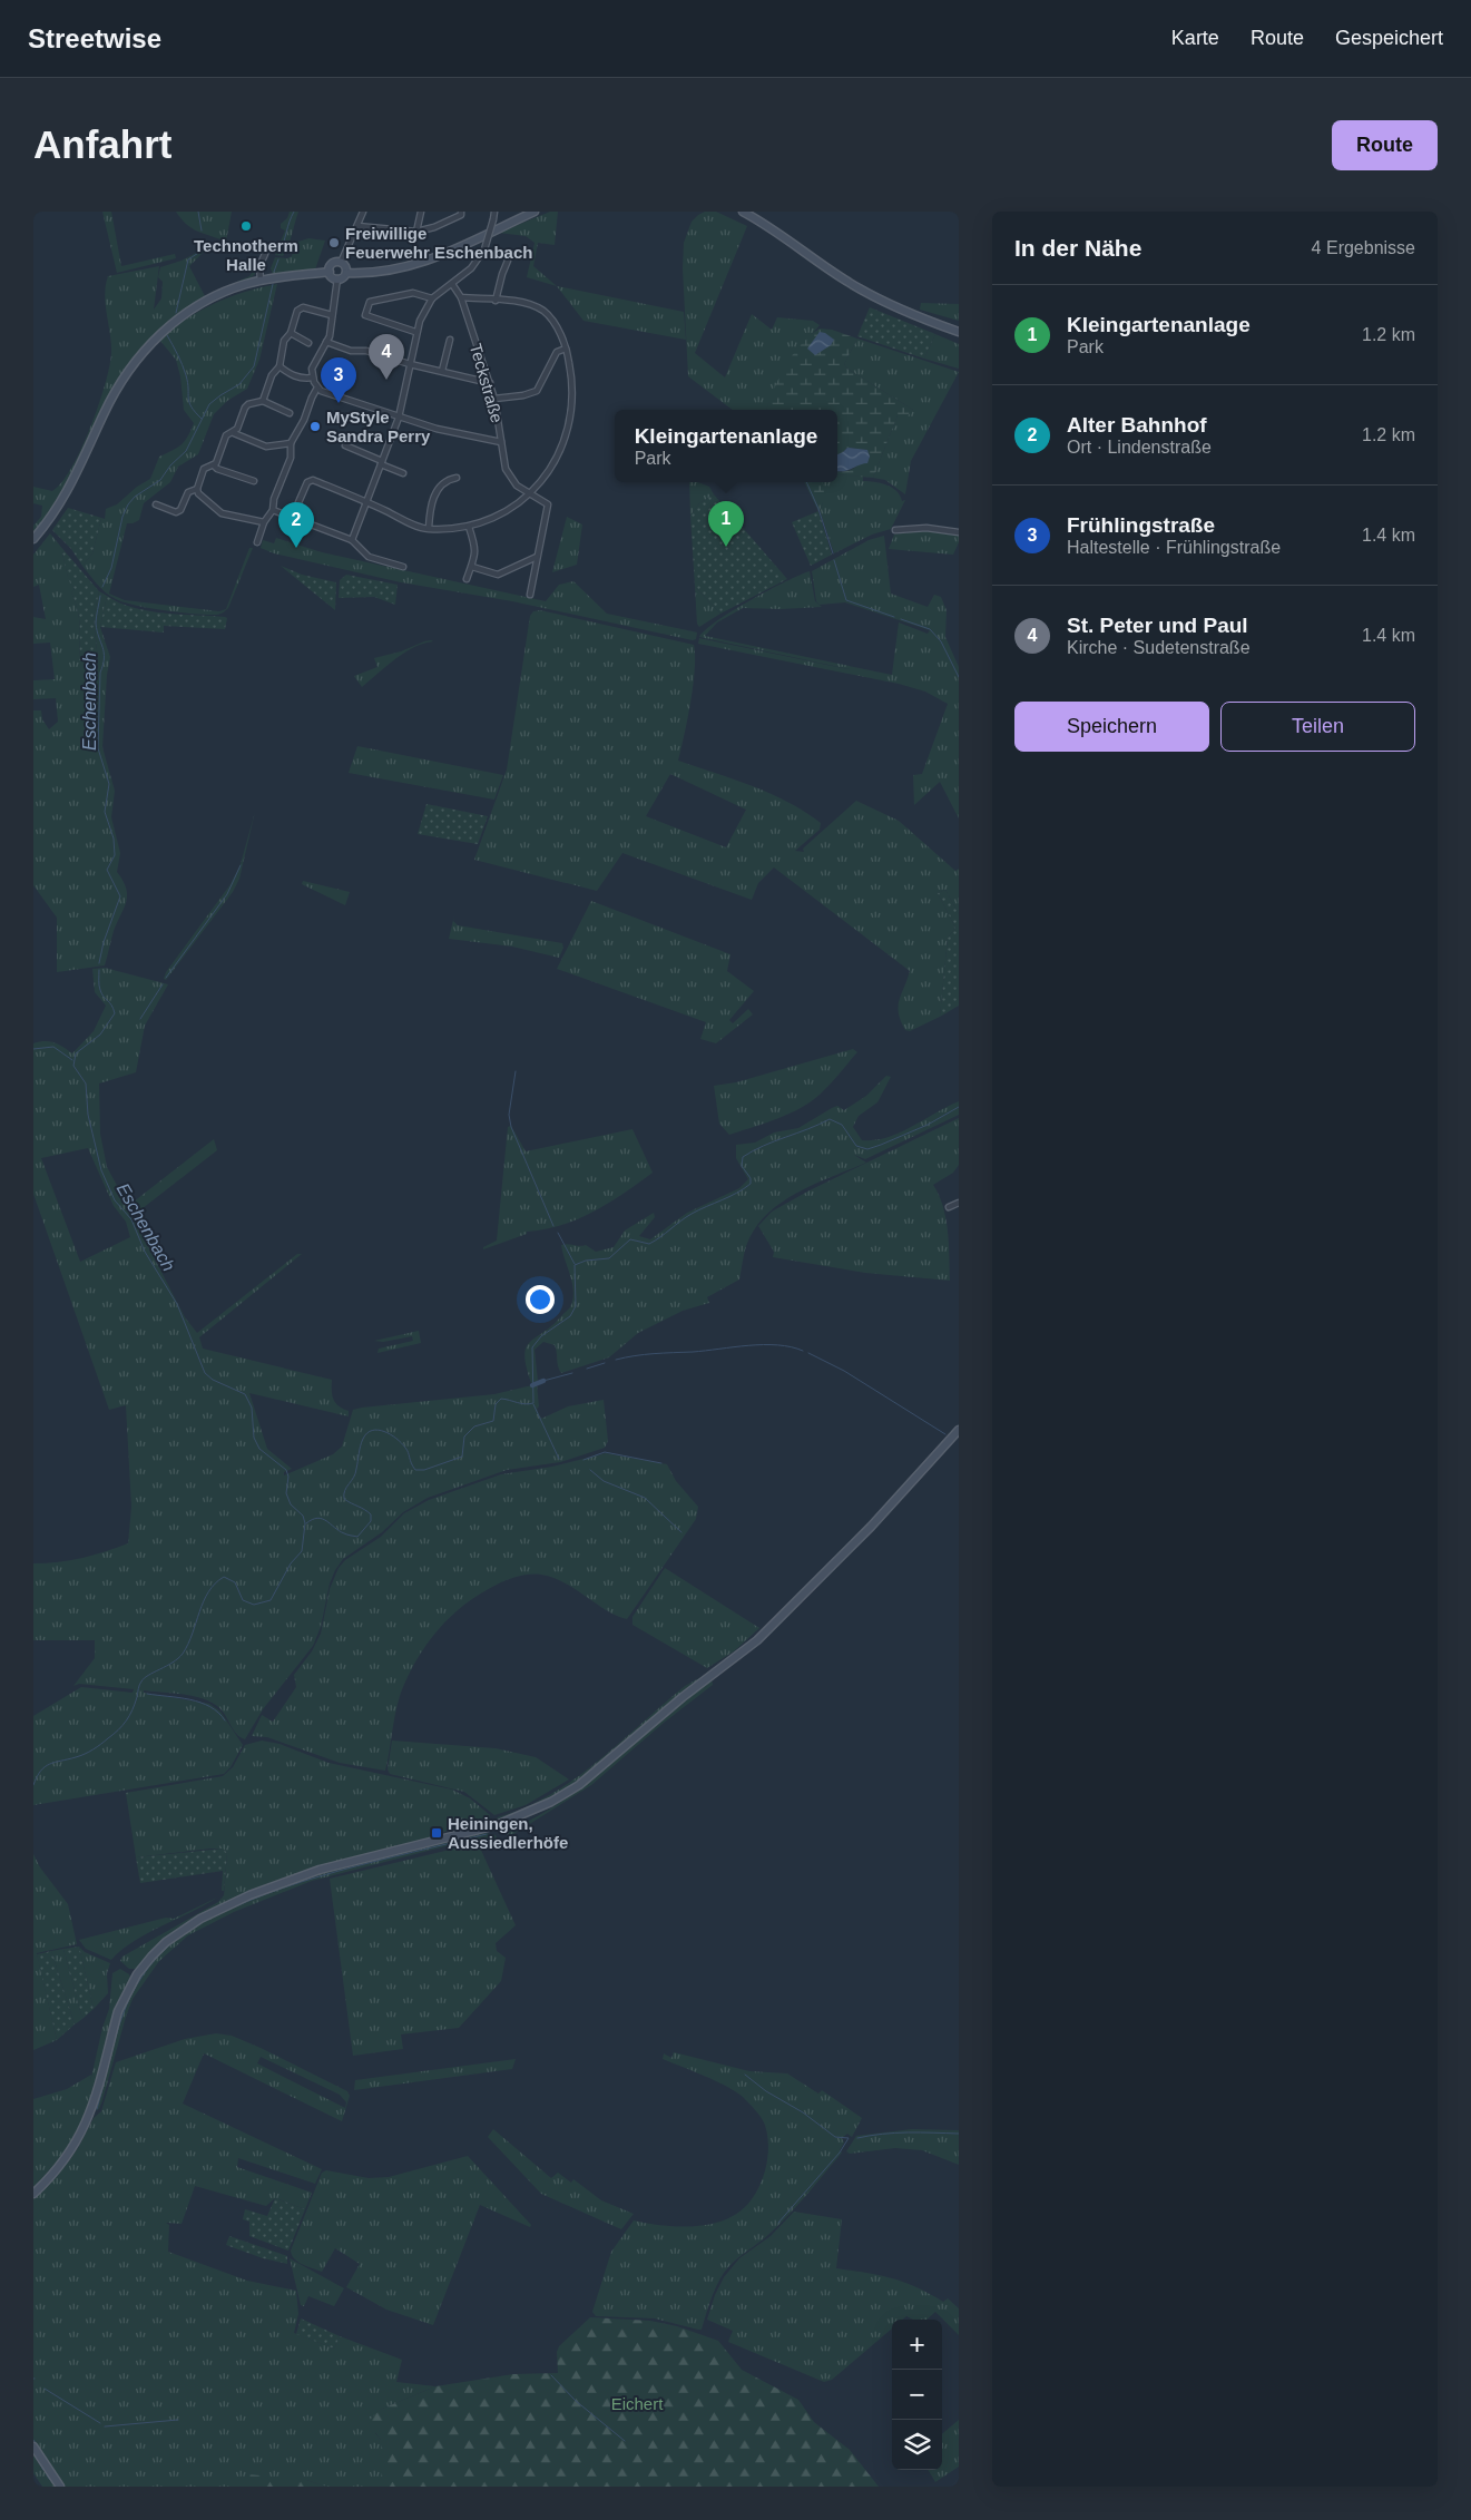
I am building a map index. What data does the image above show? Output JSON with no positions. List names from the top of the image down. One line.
{"streets":{"street":["Teckstraße"]},"water":["Eschenbach"],"parks":["Eichert"],"places":{"other":["Technotherm Halle","Freiwillige Feuerwehr Eschenbach","MyStyle Sandra Perry"],"transit":["Heiningen, Aussiedlerhöfe"]},"page":{"header":"Streetwise","nav":["Karte","Route","Gespeichert"],"buttons":["Route",["Speichern","Teilen"]],"title":"Anfahrt","heading":["In der Nähe","4 Ergebnisse"],"list":[{"mark":"1","name":"Kleingartenanlage","note":"Park","value":"1.2 km"},{"mark":"2","name":"Alter Bahnhof","note":"Ort · Lindenstraße","value":"1.2 km"},{"mark":"3","name":"Frühlingstraße","note":"Haltestelle · Frühlingstraße","value":"1.4 km"},{"mark":"4","name":"St. Peter und Paul","note":"Kirche · Sudetenstraße","value":"1.4 km"}],"pins":["4","3","1","2"],"popup":["Kleingartenanlage","Park"],"map_buttons":["+","−"]}}
